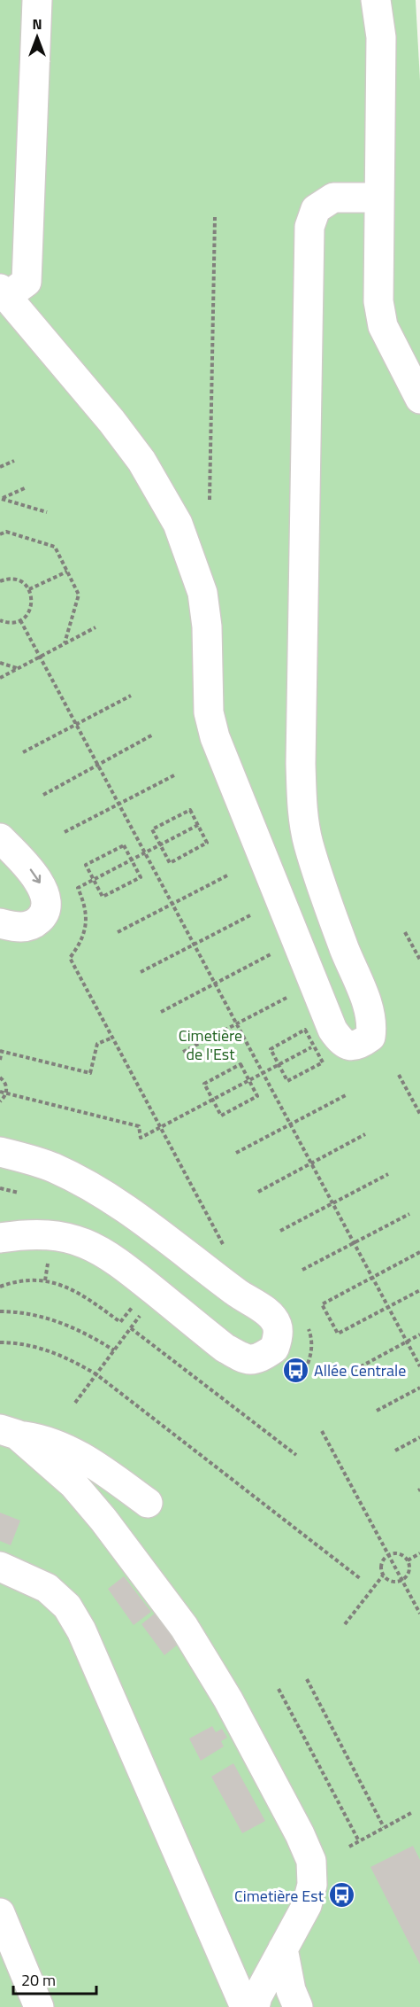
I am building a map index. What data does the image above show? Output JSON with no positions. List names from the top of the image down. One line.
{"parks":["Cimetière de l'Est"],"places":{"bus stop":["Allée Centrale","Cimetière Est"]},"scale_bar":"20 m","north":"top"}
